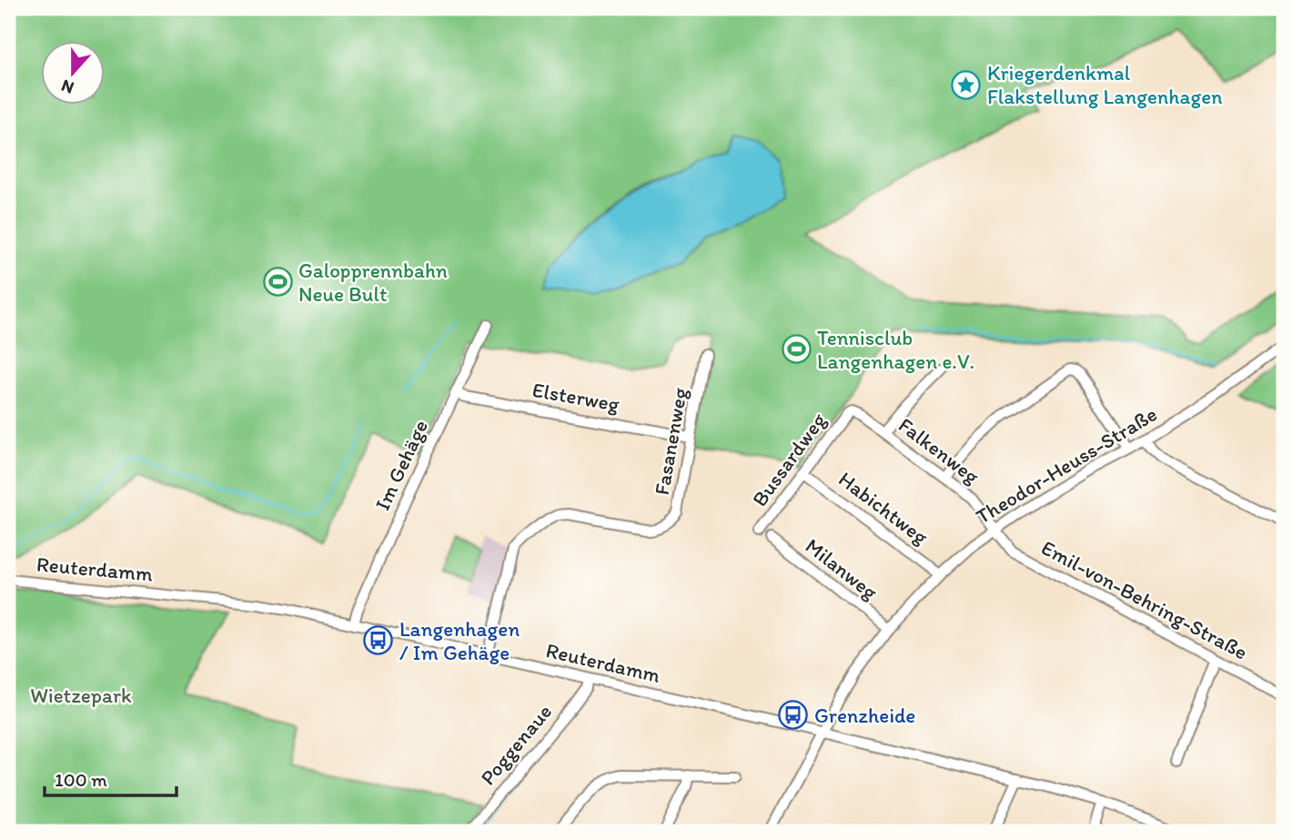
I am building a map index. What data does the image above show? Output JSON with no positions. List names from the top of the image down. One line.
{"streets":{"street":["Elsterweg","Fasanenweg","Falkenweg","Bussardweg","Im Gehäge","Theodor-Heuss-Straße","Habichtweg","Reuterdamm","Milanweg","Emil-von-Behring-Straße","Poggenaue"]},"crossings":[["Elsterweg","Fasanenweg"],["Elsterweg","Im Gehäge"],["Fasanenweg","Reuterdamm"],["Falkenweg","Bussardweg"],["Falkenweg","Theodor-Heuss-Straße"],["Falkenweg","Emil-von-Behring-Straße"],["Bussardweg","Habichtweg"],["Im Gehäge","Reuterdamm"],["Theodor-Heuss-Straße","Habichtweg"],["Theodor-Heuss-Straße","Reuterdamm"],["Theodor-Heuss-Straße","Milanweg"],["Theodor-Heuss-Straße","Emil-von-Behring-Straße"],["Reuterdamm","Poggenaue"]],"parks":["Wietzepark"],"places":{"place":["Kriegerdenkmal Flakstellung Langenhagen"],"sports":["Galopprennbahn Neue Bult","Tennisclub Langenhagen e.V."],"bus stop":["Langenhagen / Im Gehäge","Grenzheide"]},"scale_bar":"100 m","north":"bottom"}
